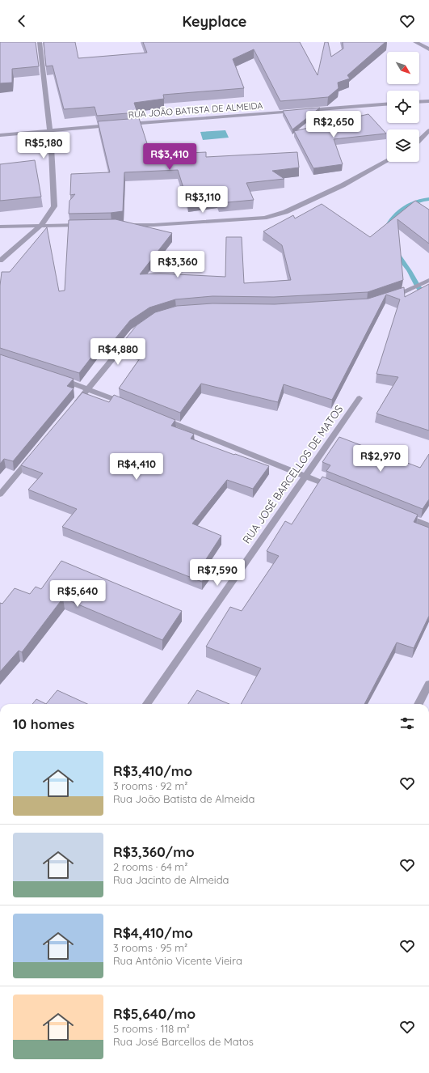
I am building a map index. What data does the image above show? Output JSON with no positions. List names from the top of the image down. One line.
{"streets":{"street":["RUA JOÃO BATISTA DE ALMEIDA","RUA JOSÉ BARCELLOS DE MATOS"]},"north":"bottom right","page":{"header":"Keyplace","price":["R$2,650","R$5,180","R$3,410","R$3,110","R$3,360","R$4,880","R$2,970","R$4,410","R$7,590","R$5,640"],"heading":"10 homes","list":[{"name":"R$3,410/mo","note":"3 rooms · 92 m² · Rua João Batista de Almeida"},{"name":"R$3,360/mo","note":"2 rooms · 64 m² · Rua Jacinto de Almeida"},{"name":"R$4,410/mo","note":"3 rooms · 95 m² · Rua Antônio Vicente Vieira"},{"name":"R$5,640/mo","note":"5 rooms · 118 m² · Rua José Barcellos de Matos"}]}}
